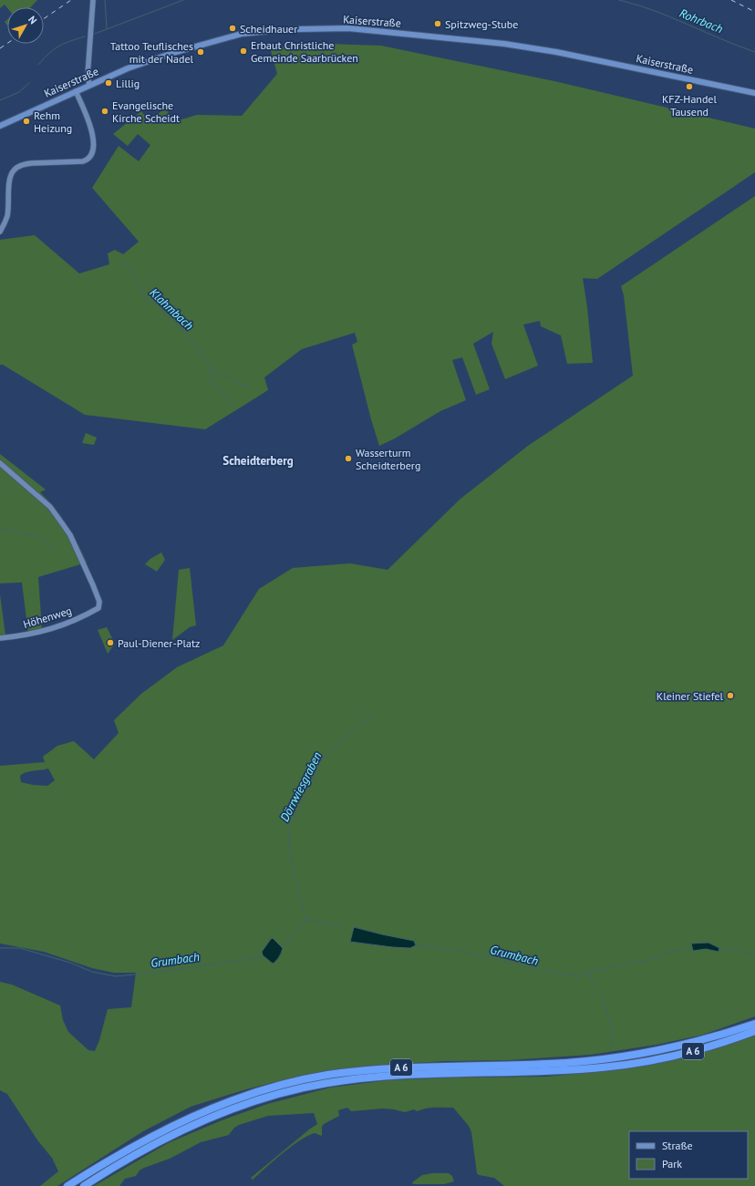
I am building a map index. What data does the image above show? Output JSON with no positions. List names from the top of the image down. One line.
{"streets":{"highway":["A 6"],"main road":["Kaiserstraße"],"street":["Höhenweg"]},"districts":["Scheidterberg"],"water":["Rohrbach","Klahmbach","Dörrwiesgraben","Grumbach"],"places":["Spitzweg-Stube","Scheidhauer","Erbaut Christliche Gemeinde Saarbrücken","Tattoo Teuflisches mit der Nadel","Lillig","KFZ-Handel Tausend","Evangelische Kirche Scheidt","Rehm Heizung","Wasserturm Scheidterberg","Paul-Diener-Platz","Kleiner Stiefel"],"legend":["Straße","Park"],"north":"top right"}
